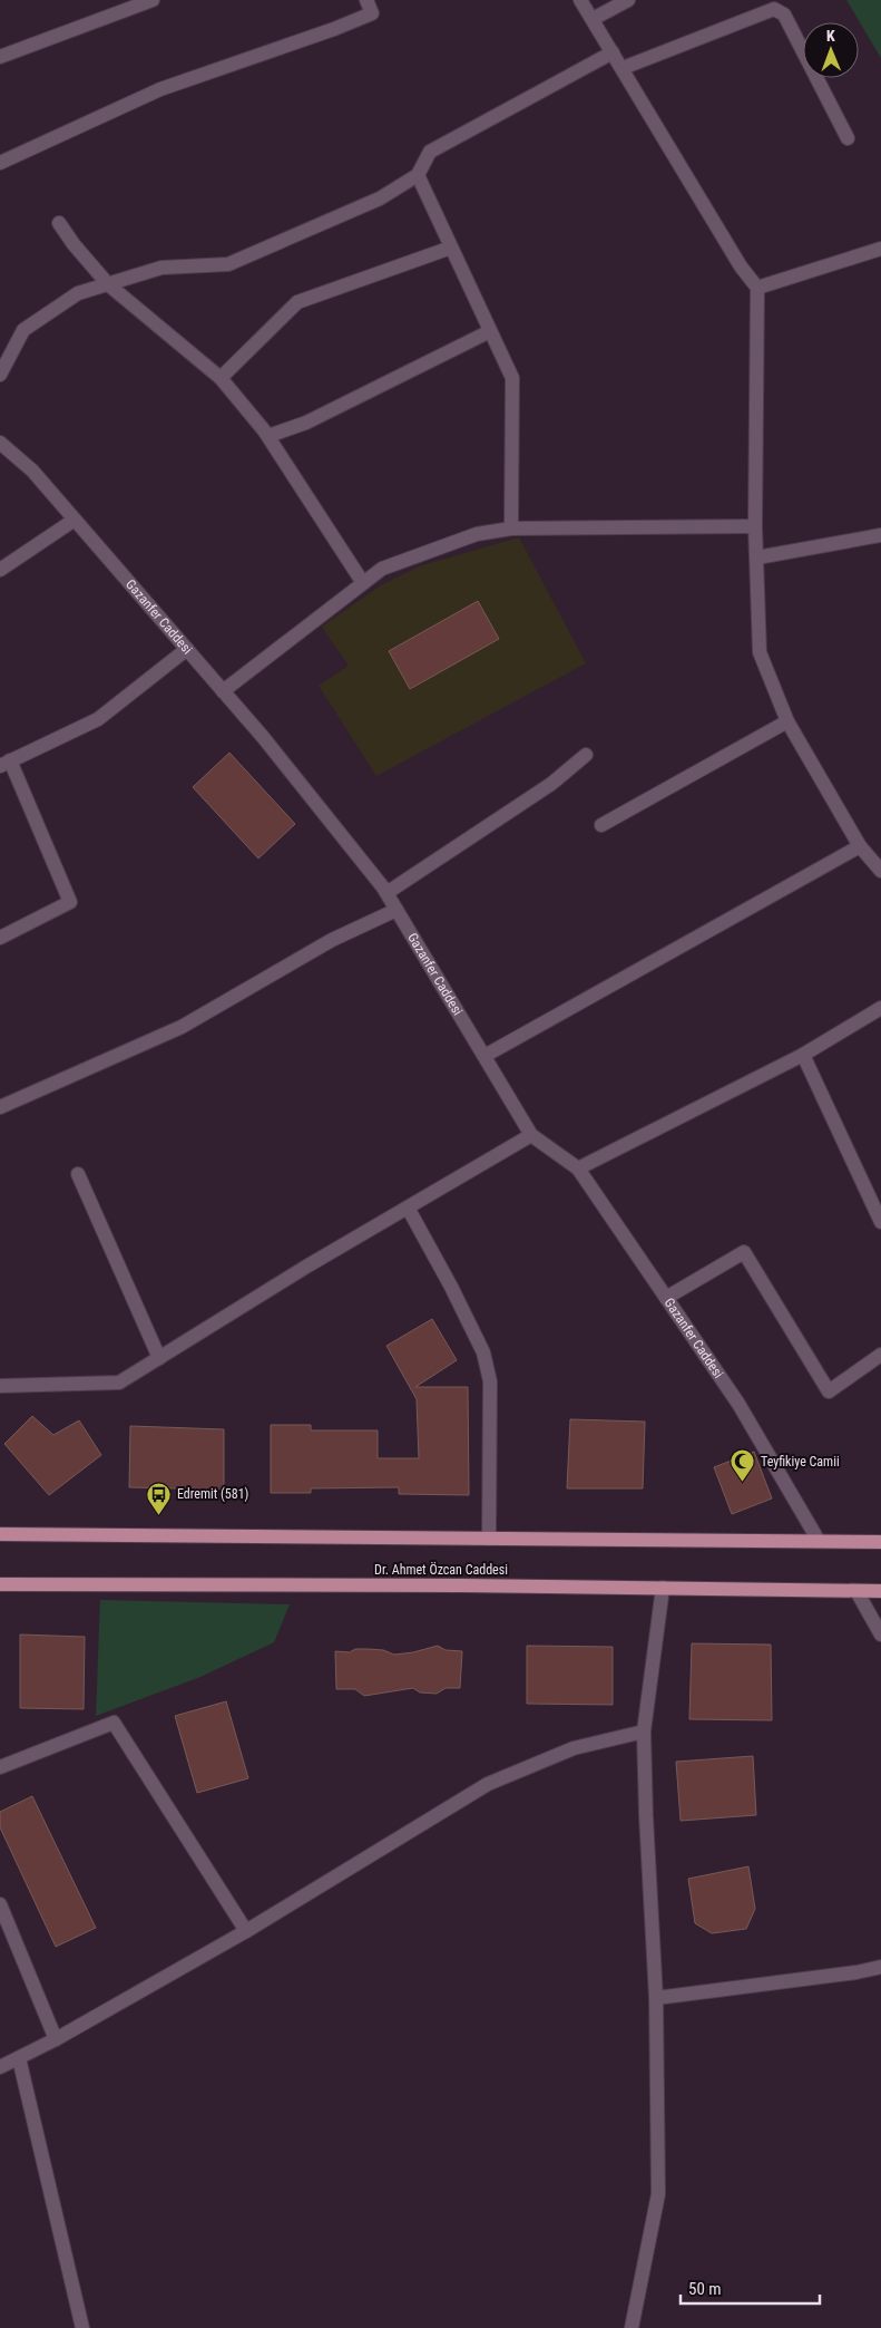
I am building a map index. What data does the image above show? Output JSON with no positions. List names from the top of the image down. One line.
{"streets":{"main road":["Dr. Ahmet Özcan Caddesi"],"street":["Gazanfer Caddesi"]},"places":{"mosque":["Teyfikiye Camii"],"bus stop":["Edremit (581)"]},"scale_bar":"50 m","north":"top"}
